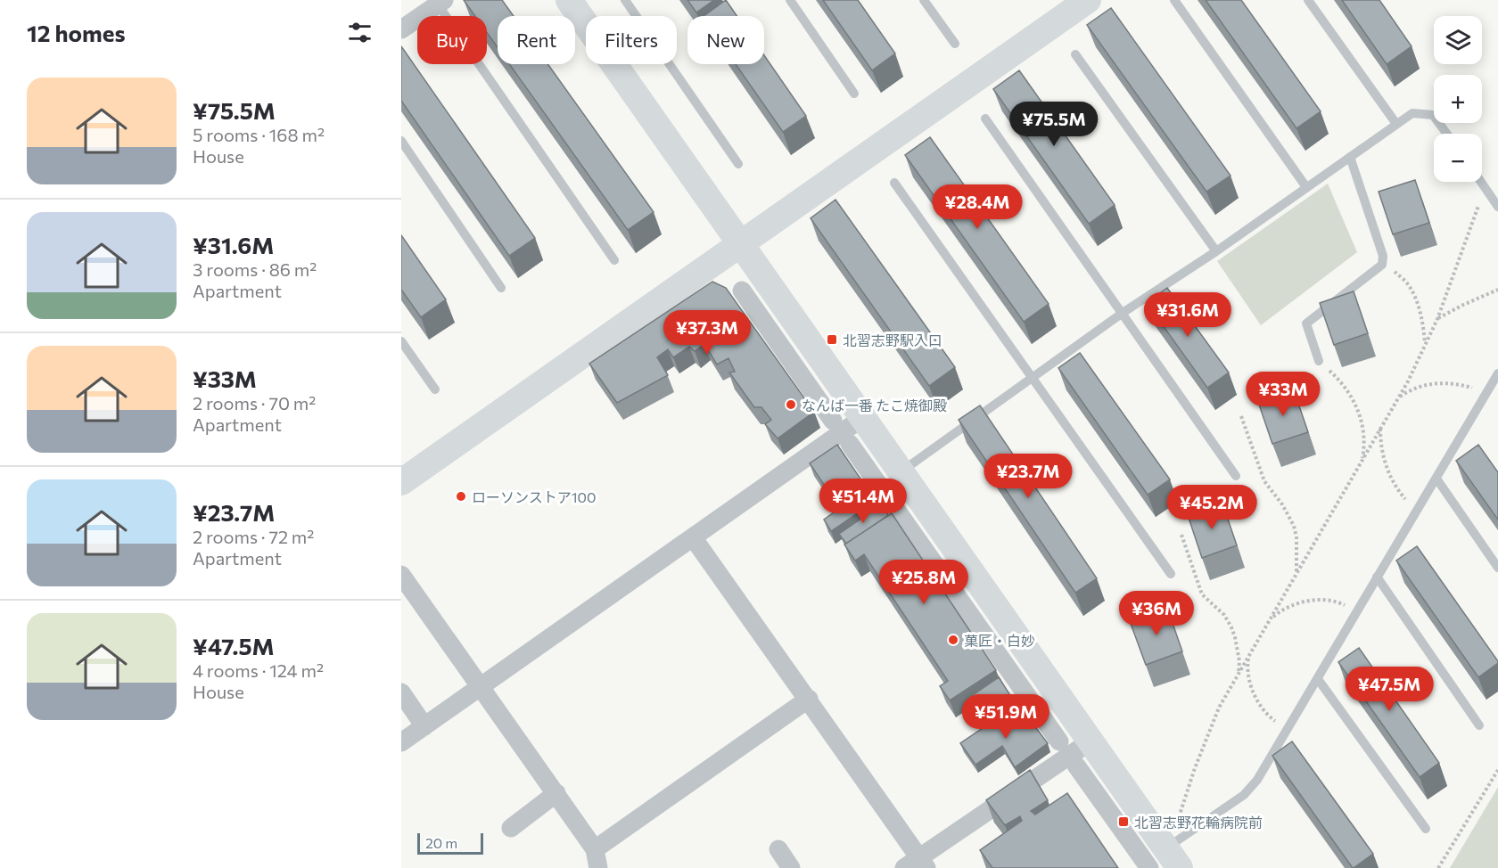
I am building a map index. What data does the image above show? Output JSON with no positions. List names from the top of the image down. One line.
{"places":{"transit":["北習志野駅入口","北習志野花輪病院前"],"other":["なんば一番 たこ焼御殿","ローソンストア100","菓匠・白妙"]},"scale_bar":"20 m","page":{"heading":"12 homes","map_buttons":["+","−"],"chip":["Buy","Rent","Filters","New"],"list":[{"name":"¥75.5M","note":"5 rooms · 168 m² · House"},{"name":"¥31.6M","note":"3 rooms · 86 m² · Apartment"},{"name":"¥33M","note":"2 rooms · 70 m² · Apartment"},{"name":"¥23.7M","note":"2 rooms · 72 m² · Apartment"},{"name":"¥47.5M","note":"4 rooms · 124 m² · House"}],"price":["¥75.5M","¥28.4M","¥31.6M","¥37.3M","¥33M","¥23.7M","¥51.4M","¥45.2M","¥25.8M","¥36M","¥47.5M","¥51.9M"],"scale":"20 m"}}
